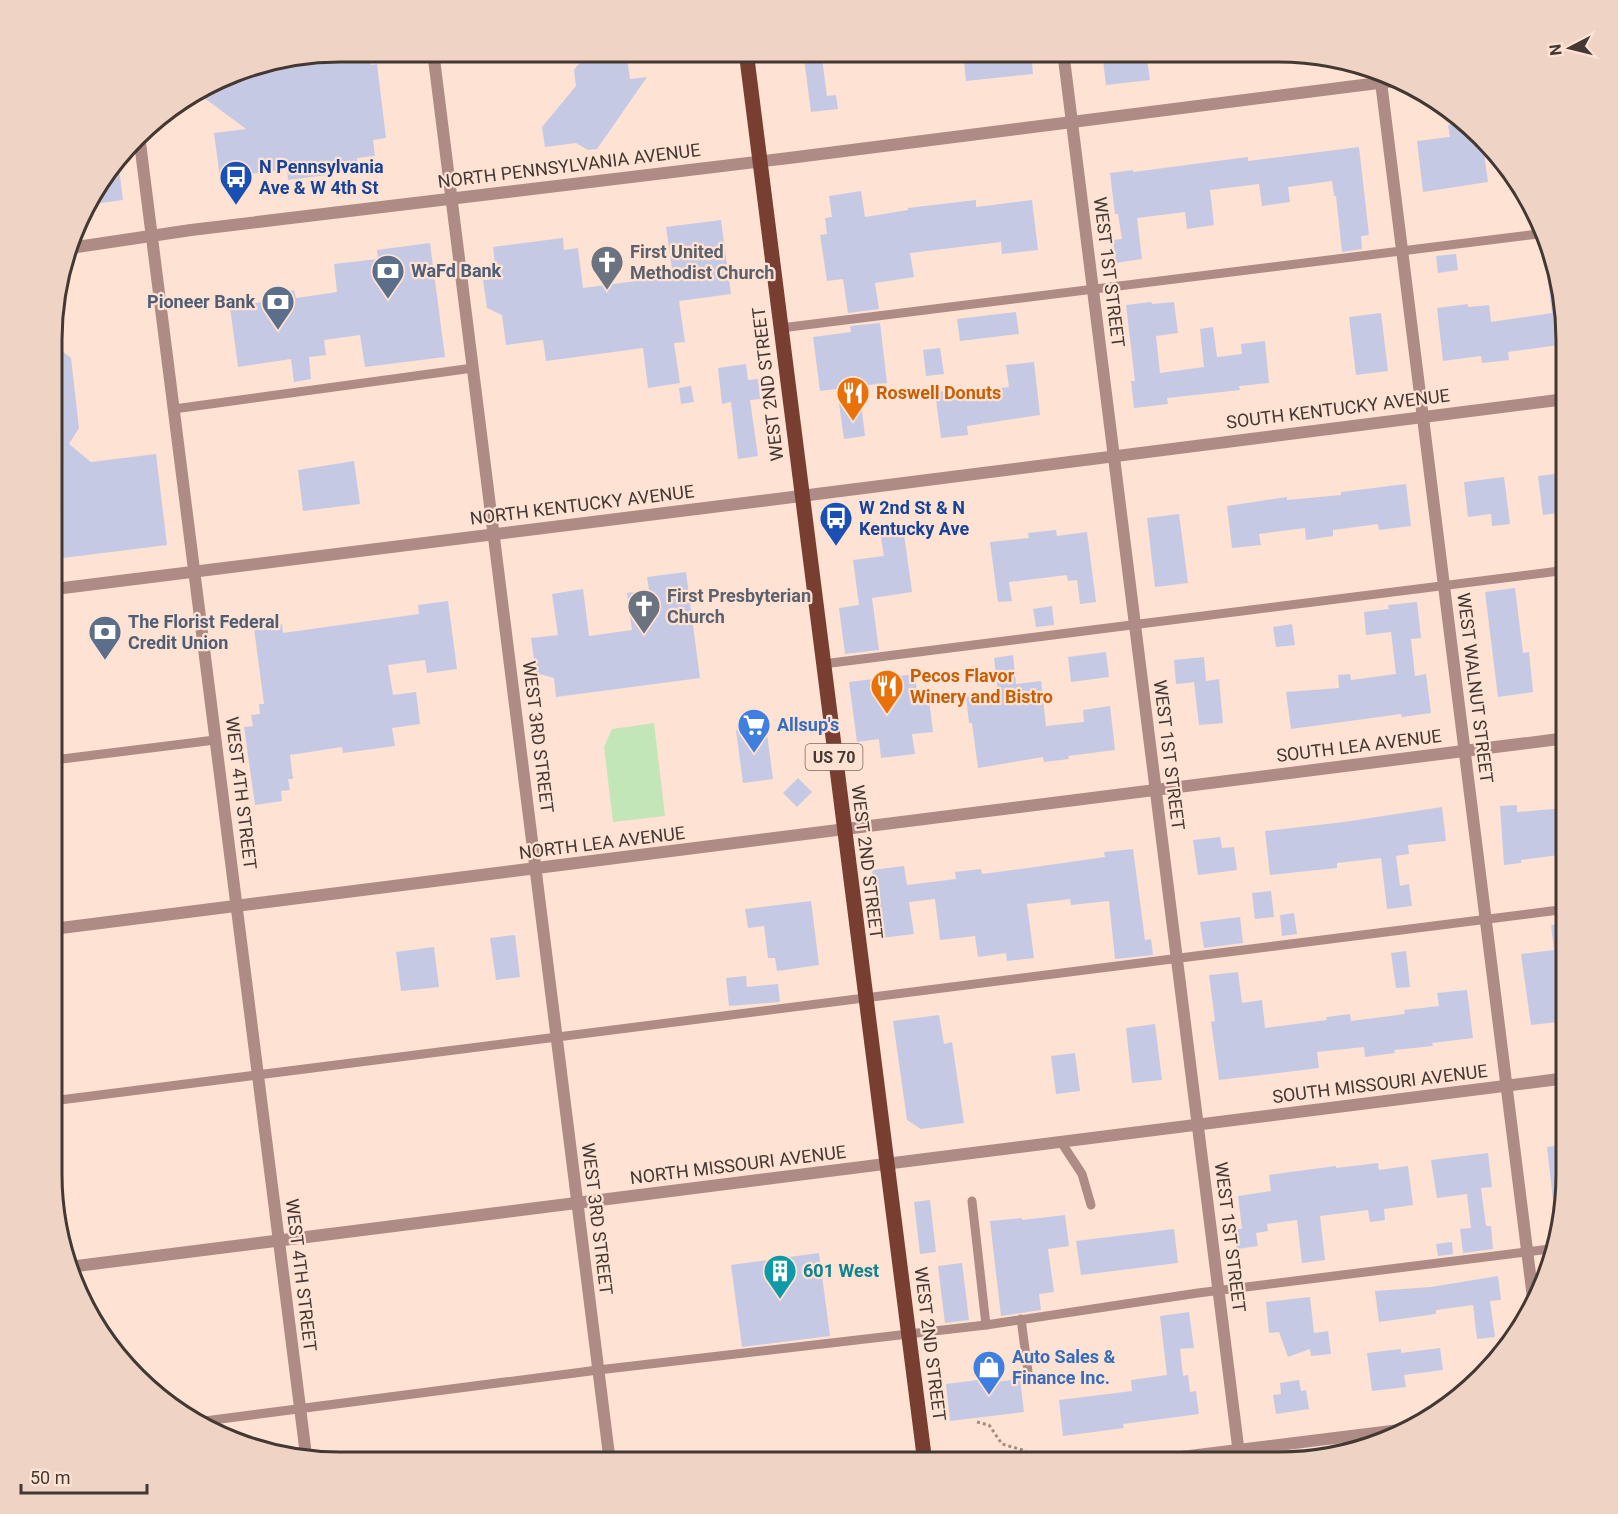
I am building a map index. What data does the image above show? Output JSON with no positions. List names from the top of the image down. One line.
{"streets":{"main road":["WEST 2ND STREET","US 70"],"street":["NORTH PENNSYLVANIA AVENUE","WEST 1ST STREET","SOUTH KENTUCKY AVENUE","NORTH KENTUCKY AVENUE","WEST WALNUT STREET","WEST 3RD STREET","SOUTH LEA AVENUE","WEST 4TH STREET","NORTH LEA AVENUE","SOUTH MISSOURI AVENUE","NORTH MISSOURI AVENUE"]},"crossings":[["NORTH PENNSYLVANIA AVENUE","WEST 1ST STREET"],["NORTH PENNSYLVANIA AVENUE","WEST 2ND STREET"],["NORTH PENNSYLVANIA AVENUE","WEST 3RD STREET"],["NORTH PENNSYLVANIA AVENUE","WEST 4TH STREET"],["WEST 1ST STREET","SOUTH KENTUCKY AVENUE"],["WEST 1ST STREET","NORTH KENTUCKY AVENUE"],["WEST 1ST STREET","SOUTH LEA AVENUE"],["WEST 1ST STREET","NORTH LEA AVENUE"],["WEST 1ST STREET","SOUTH MISSOURI AVENUE"],["WEST 1ST STREET","NORTH MISSOURI AVENUE"],["WEST 2ND STREET","NORTH KENTUCKY AVENUE"],["WEST 2ND STREET","NORTH LEA AVENUE"],["WEST 2ND STREET","NORTH MISSOURI AVENUE"],["SOUTH KENTUCKY AVENUE","NORTH KENTUCKY AVENUE"],["SOUTH KENTUCKY AVENUE","WEST WALNUT STREET"],["NORTH KENTUCKY AVENUE","WEST 3RD STREET"],["NORTH KENTUCKY AVENUE","WEST 4TH STREET"],["WEST WALNUT STREET","SOUTH LEA AVENUE"],["WEST WALNUT STREET","SOUTH MISSOURI AVENUE"],["WEST 3RD STREET","NORTH LEA AVENUE"],["WEST 3RD STREET","NORTH MISSOURI AVENUE"],["SOUTH LEA AVENUE","NORTH LEA AVENUE"],["WEST 4TH STREET","NORTH LEA AVENUE"],["WEST 4TH STREET","NORTH MISSOURI AVENUE"],["SOUTH MISSOURI AVENUE","NORTH MISSOURI AVENUE"]],"places":{"bus stop":["N Pennsylvania Ave & W 4th St","W 2nd St & N Kentucky Ave"],"church":["First United Methodist Church","First Presbyterian Church"],"bank":["WaFd Bank","Pioneer Bank","The Florist Federal Credit Union"],"restaurant":["Roswell Donuts","Pecos Flavor Winery and Bistro"],"supermarket":["Allsup's"],"building":["601 West"],"shop":["Auto Sales & Finance Inc."]},"scale_bar":"50 m","north":"left"}
